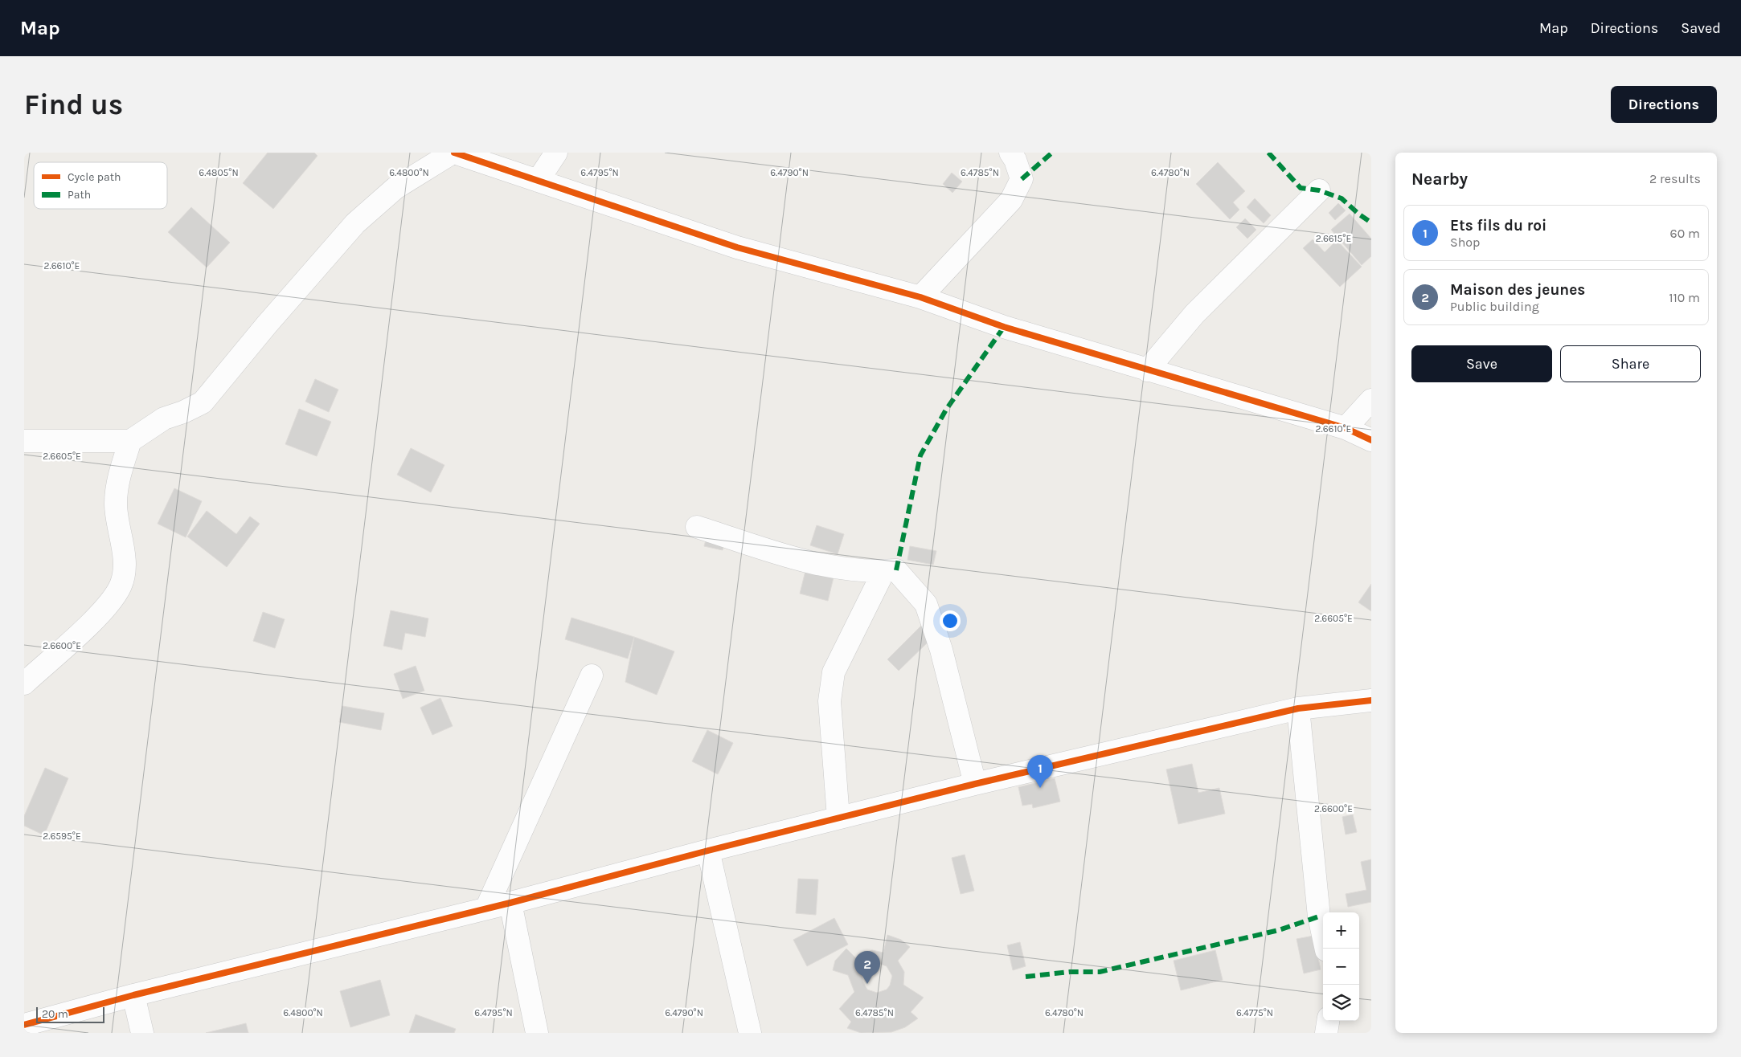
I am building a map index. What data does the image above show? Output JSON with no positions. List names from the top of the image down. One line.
{"legend":["Cycle path","Path"],"scale_bar":"20 m","page":{"header":"Map","nav":["Map","Directions","Saved"],"buttons":["Directions",["Save","Share"]],"title":"Find us","heading":["Nearby","2 results"],"list":[{"mark":"1","name":"Ets fils du roi","note":"Shop","value":"60 m"},{"mark":"2","name":"Maison des jeunes","note":"Public building","value":"110 m"}],"pins":["1","2"],"map_buttons":["+","−"],"scale":"20 m"},"coordinates":["6.4805°N","6.4800°N","6.4795°N","6.4790°N","6.4785°N","6.4780°N","2.6615°E","2.6610°E","2.6605°E","2.6600°E","2.6595°E","6.4775°N"]}
